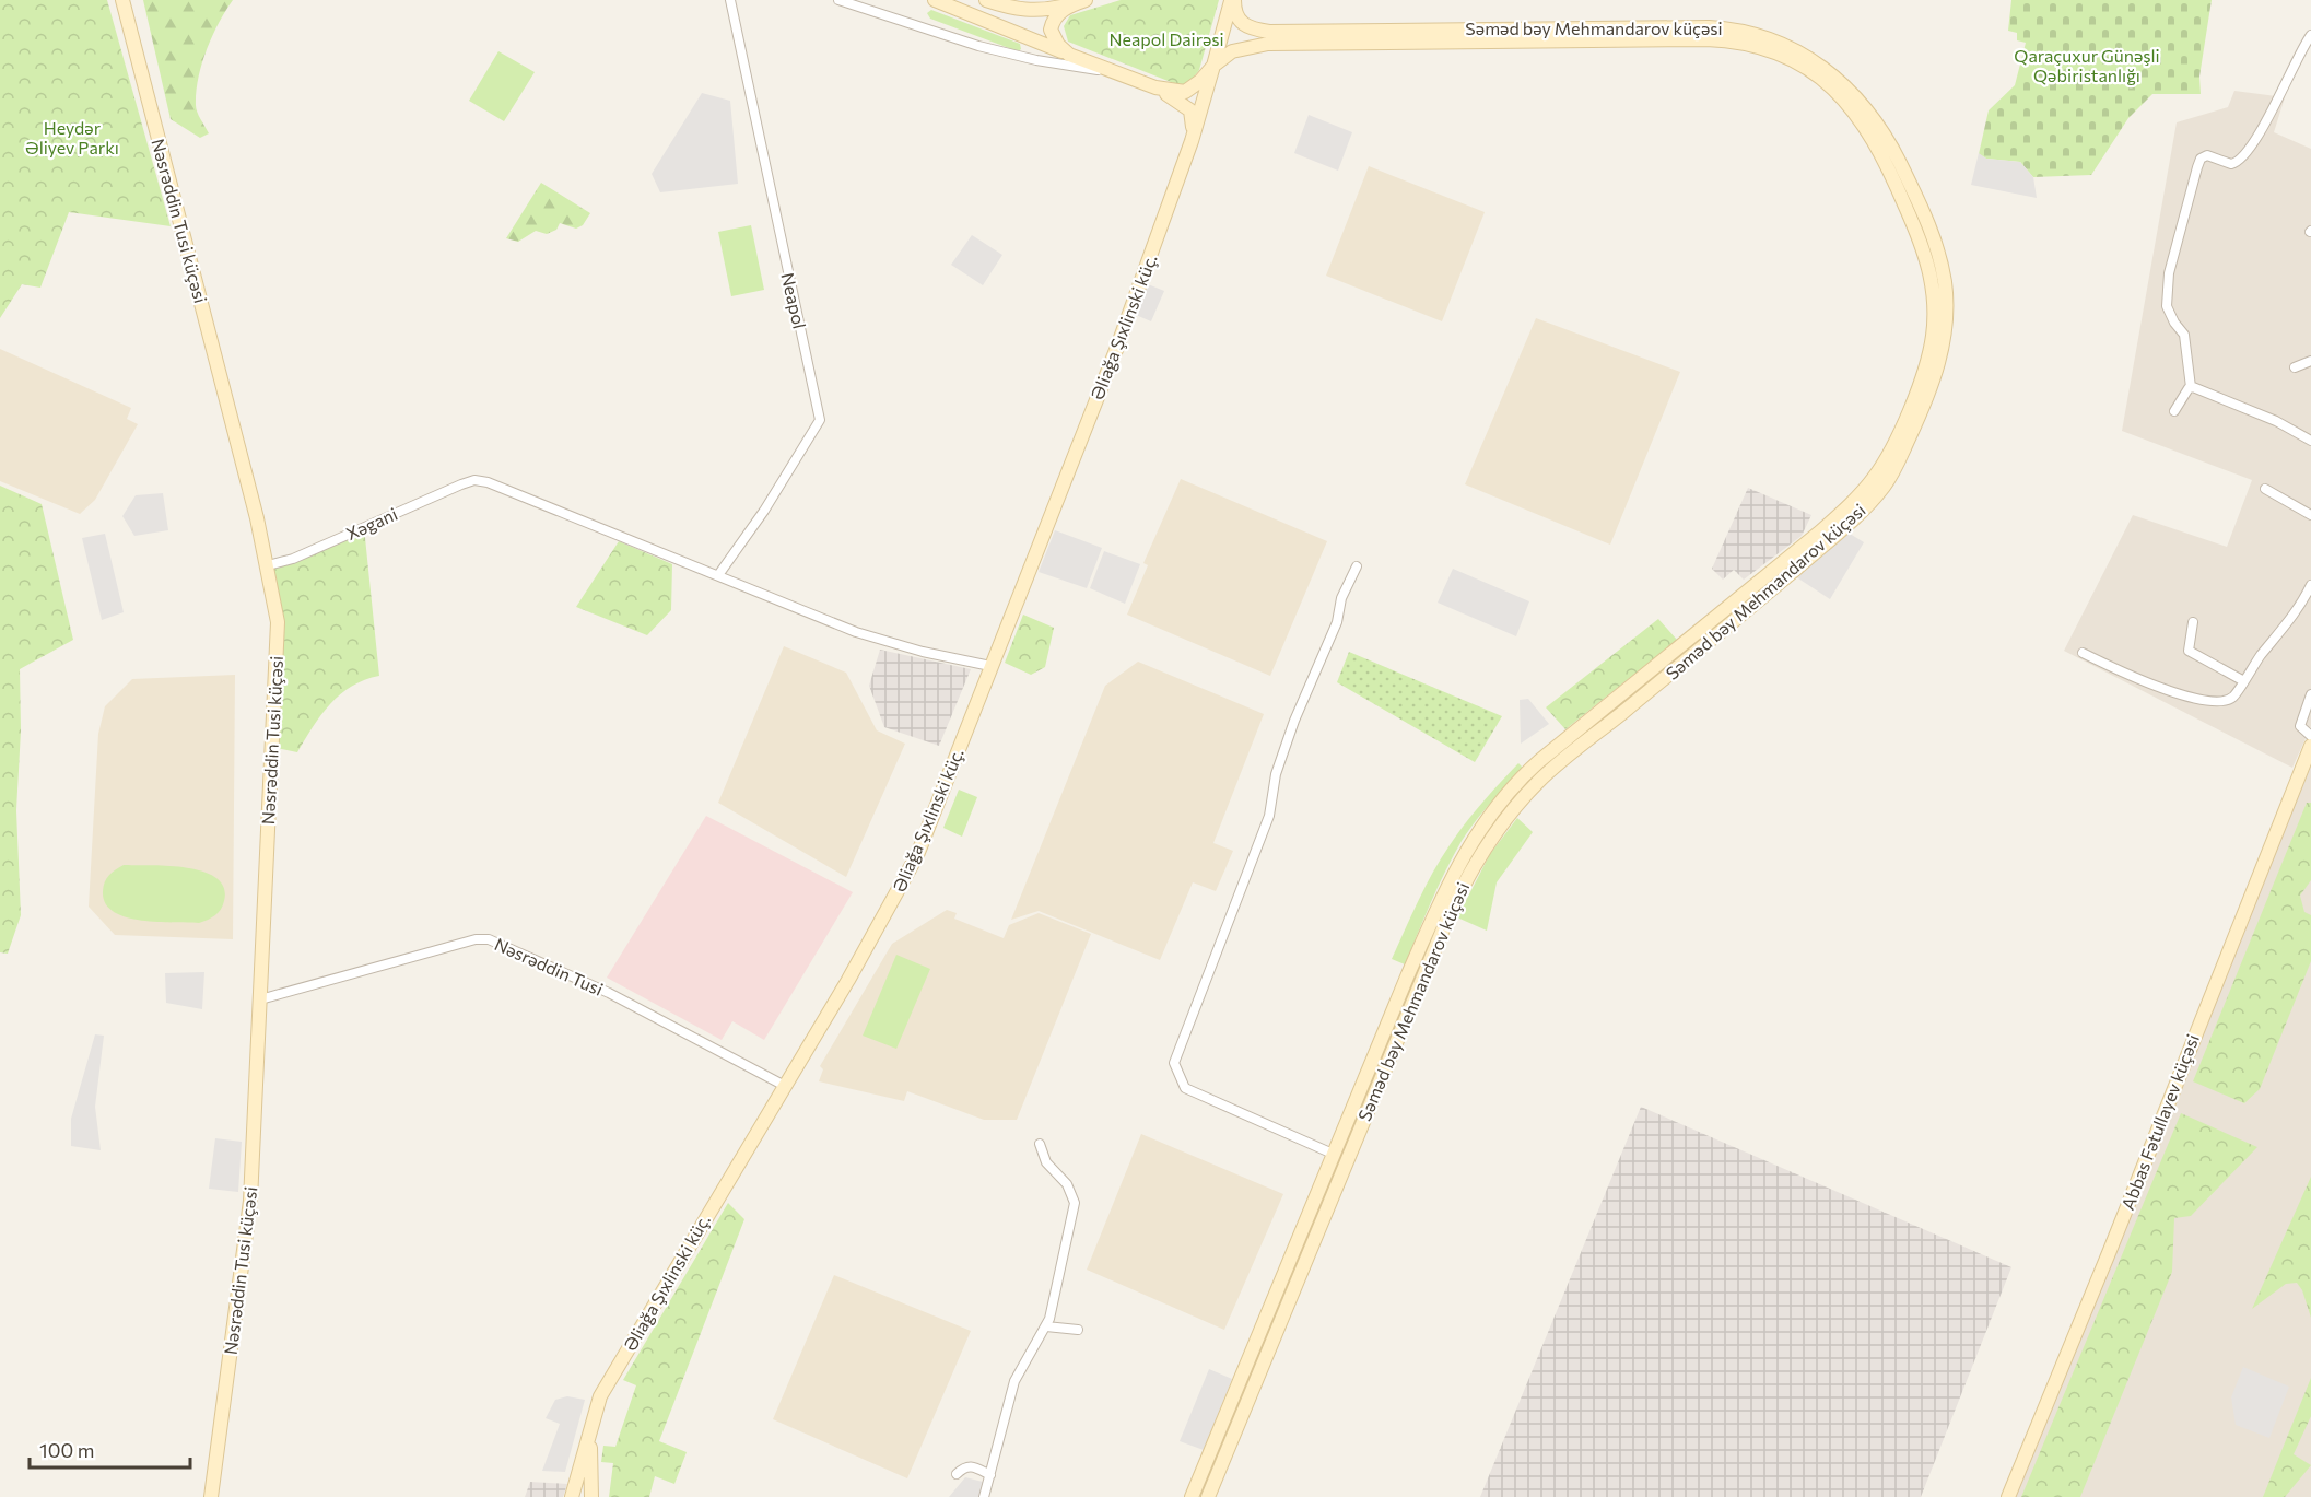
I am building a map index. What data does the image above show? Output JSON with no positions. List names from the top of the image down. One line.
{"streets":{"main road":["Səməd bəy Mehmandarov küçəsi","Nəsrəddin Tusi küçəsi","Əliağa Şıxlinski küç.","Abbas Fətullayev küçəsi"],"street":["Neapol","Xəgani","Nəsrəddin Tusi"]},"crossings":[["Səməd bəy Mehmandarov küçəsi","Əliağa Şıxlinski küç."],["Nəsrəddin Tusi küçəsi","Xəgani"],["Nəsrəddin Tusi küçəsi","Nəsrəddin Tusi"],["Neapol","Xəgani"],["Əliağa Şıxlinski küç.","Nəsrəddin Tusi"]],"parks":["Neapol Dairəsi","Qaraçuxur Günəşli Qəbiristanlığı","Heydər Əliyev Parkı"],"scale_bar":"100 m"}
